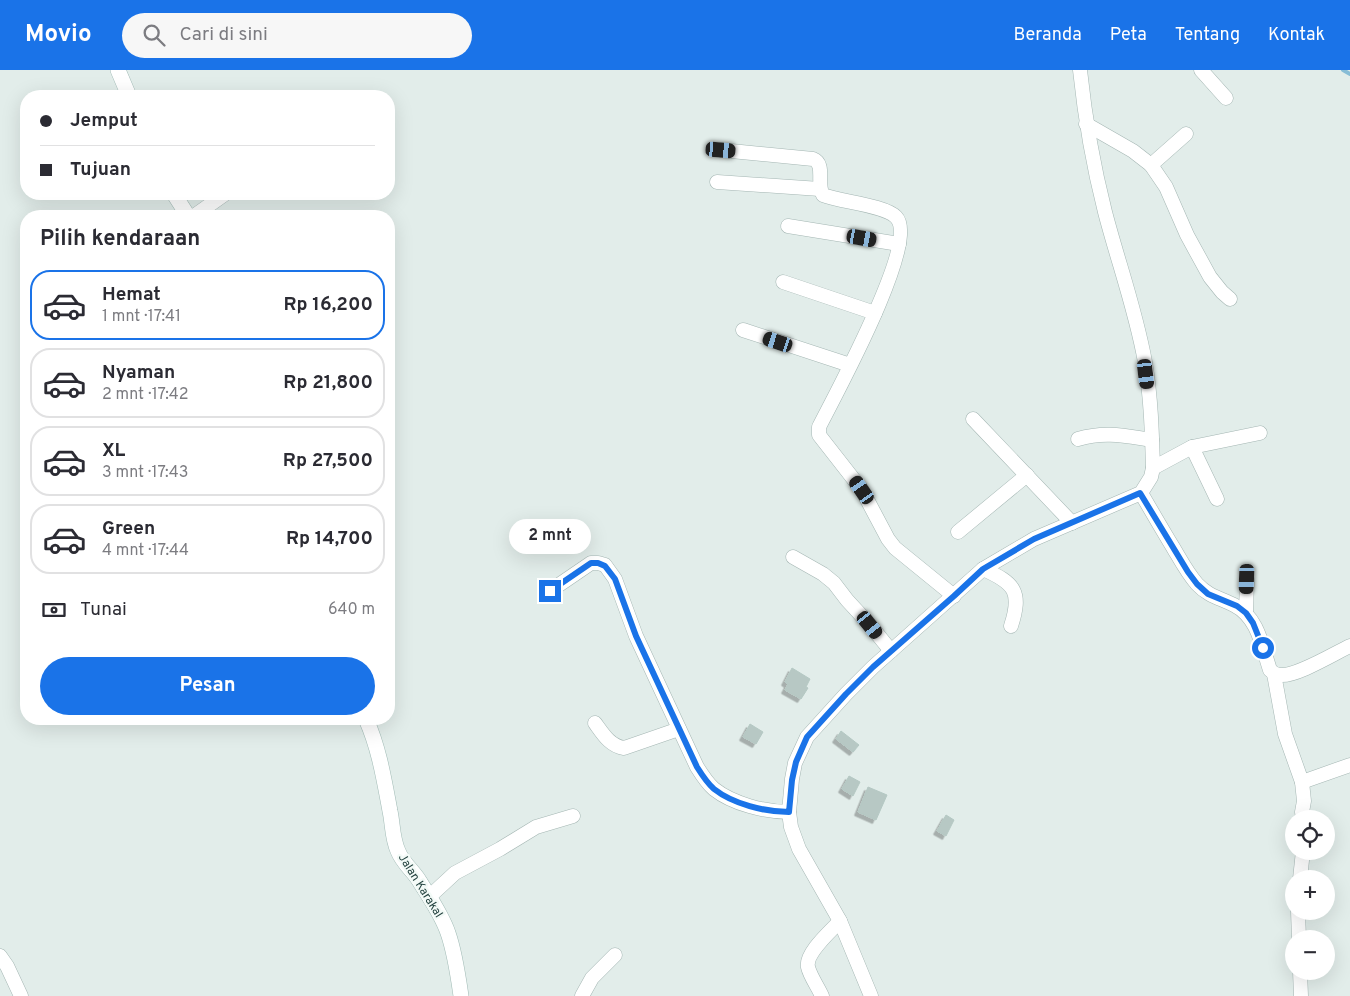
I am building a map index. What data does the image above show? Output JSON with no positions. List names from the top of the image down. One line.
{"streets":{"main road":["Jalan Karakal"]},"page":{"header":"Movio","search":"Cari di sini","nav":["Beranda","Peta","Tentang","Kontak"],"banner":["Jemput","Tujuan"],"heading":"Pilih kendaraan","list":[{"name":"Hemat","note":"1 mnt · 17:41","value":"Rp 16,200"},{"name":"Nyaman","note":"2 mnt · 17:42","value":"Rp 21,800"},{"name":"XL","note":"3 mnt · 17:43","value":"Rp 27,500"},{"name":"Green","note":"4 mnt · 17:44","value":"Rp 14,700"}],"bubble":"2 mnt","pay":["Tunai","640 m"],"buttons":"Pesan","map_buttons":["+","−"]}}
